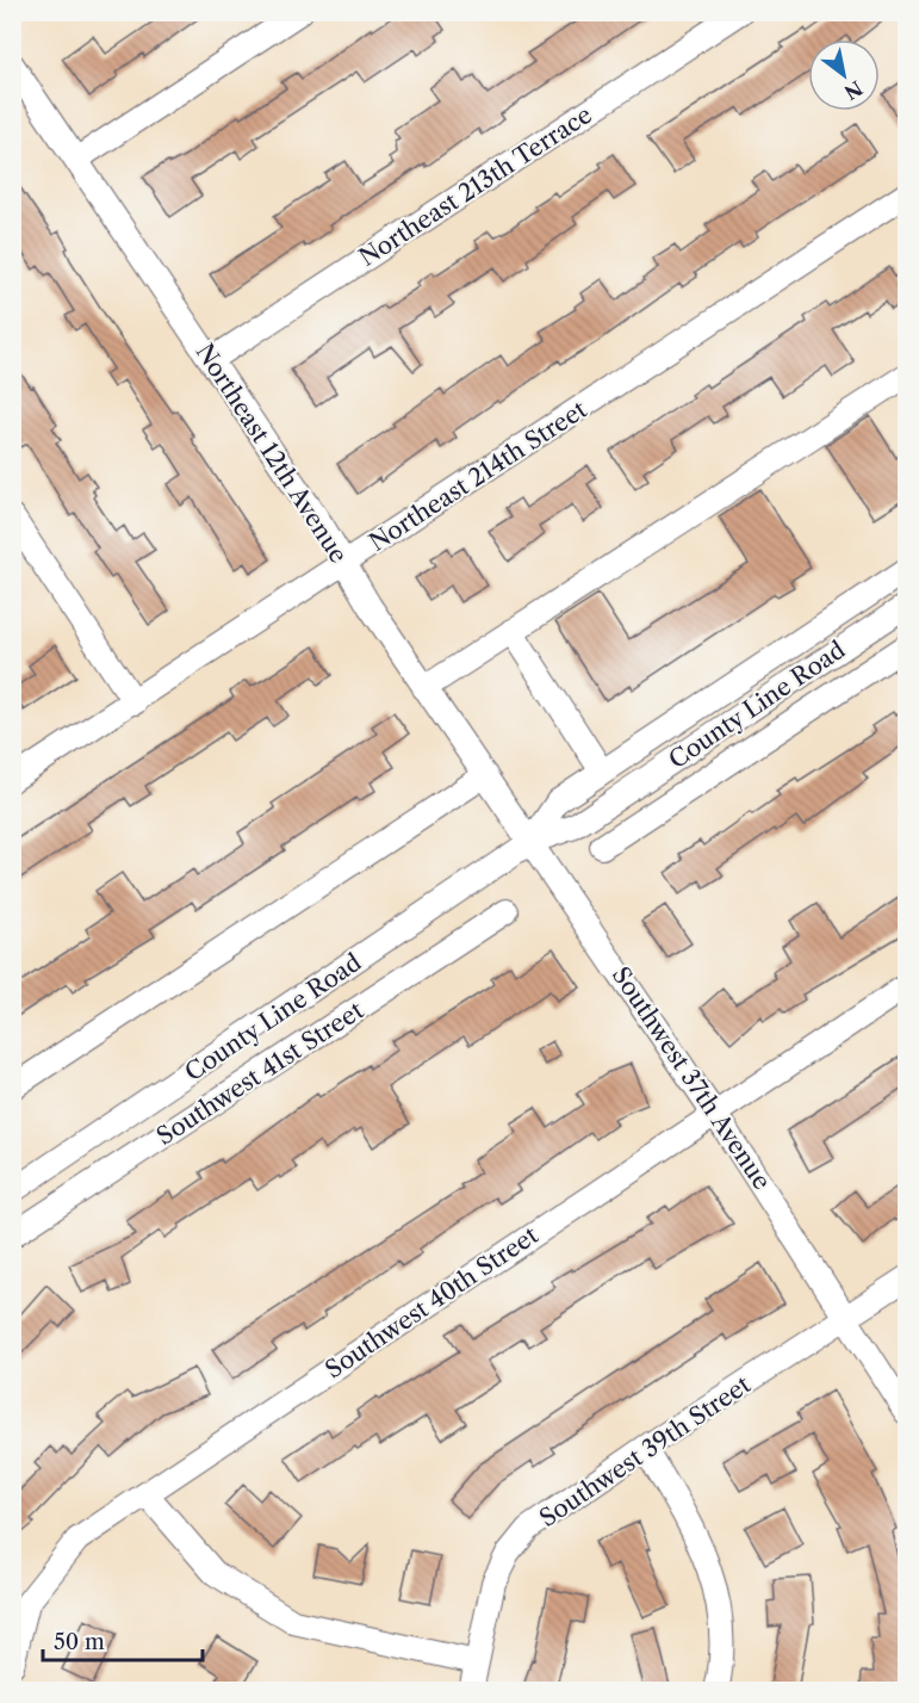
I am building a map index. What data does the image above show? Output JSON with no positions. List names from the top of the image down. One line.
{"streets":{"street":["Northeast 213th Terrace","Northeast 12th Avenue","Northeast 214th Street","County Line Road","Southwest 41st Street","Southwest 37th Avenue","Southwest 40th Street","Southwest 39th Street"]},"crossings":[["Northeast 213th Terrace","Northeast 12th Avenue"],["Northeast 12th Avenue","Northeast 214th Street"],["Northeast 12th Avenue","County Line Road"],["Northeast 12th Avenue","Southwest 37th Avenue"],["County Line Road","Southwest 37th Avenue"],["Southwest 37th Avenue","Southwest 40th Street"],["Southwest 37th Avenue","Southwest 39th Street"]],"scale_bar":"50 m","north":"bottom right"}
